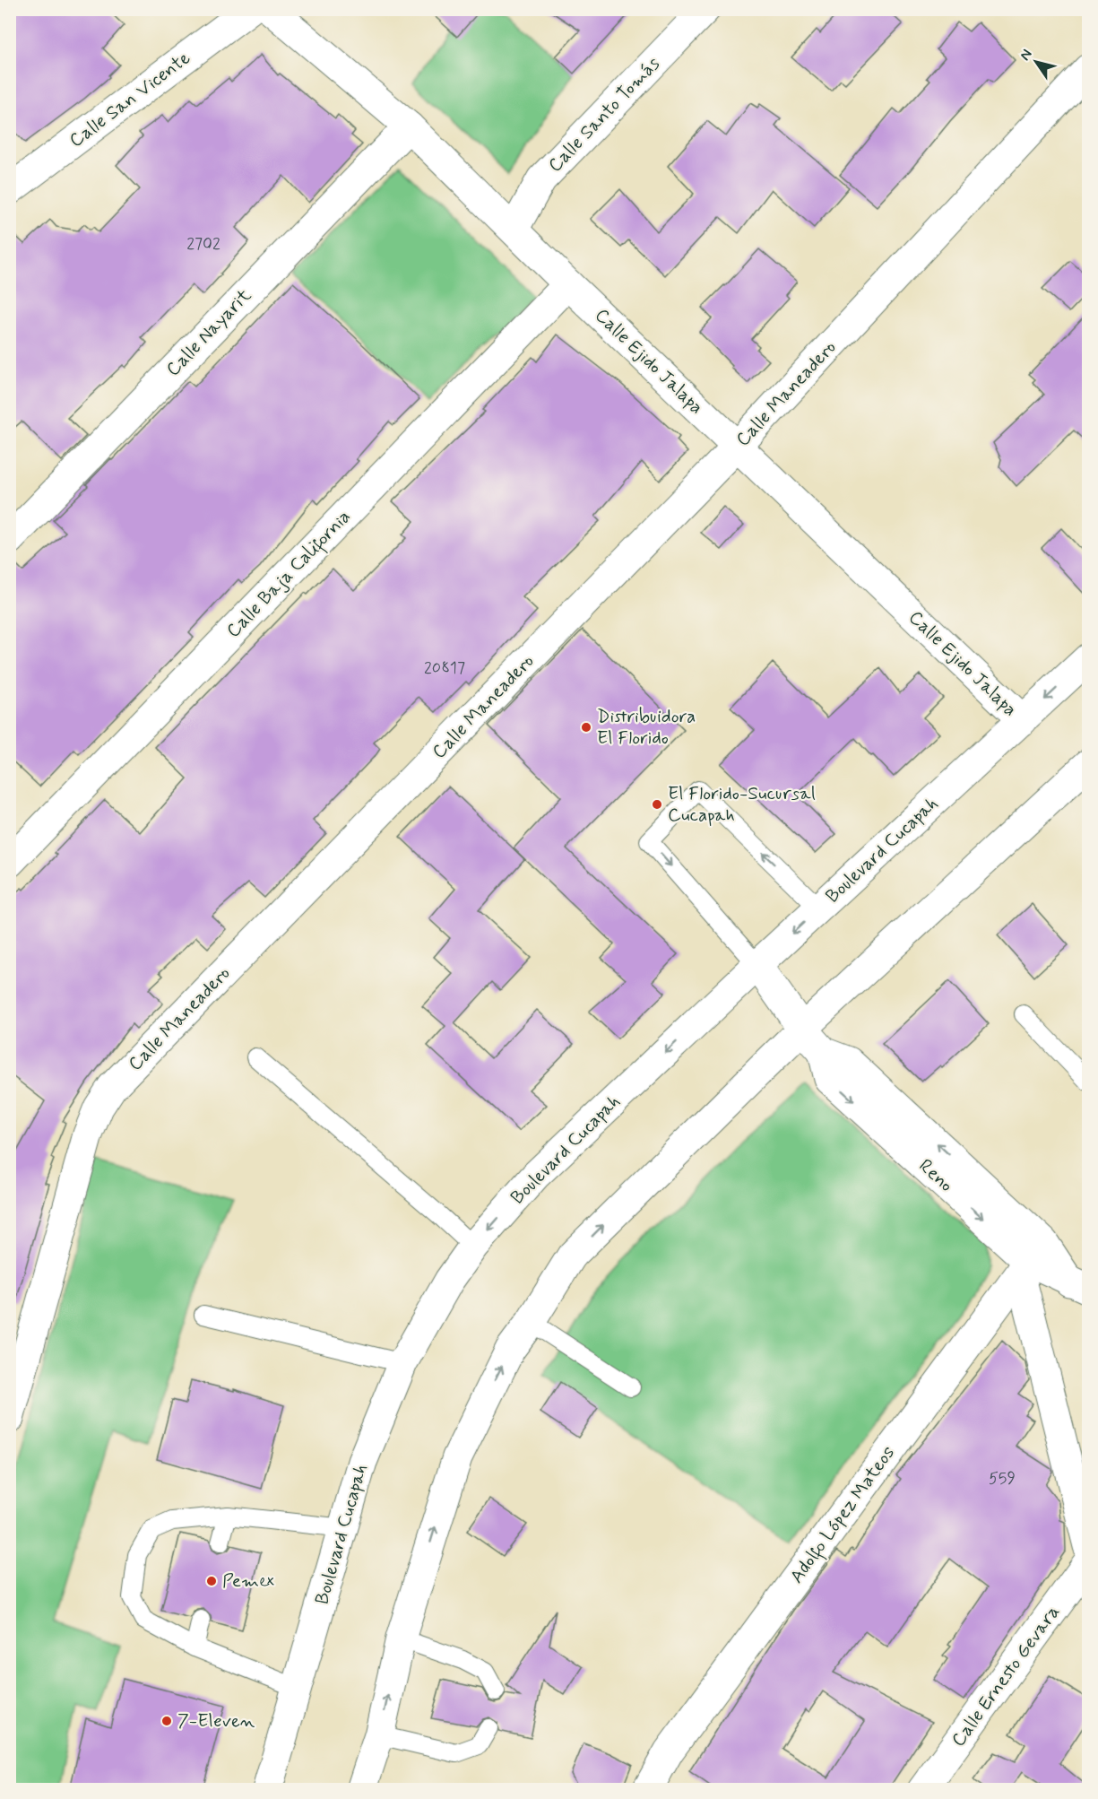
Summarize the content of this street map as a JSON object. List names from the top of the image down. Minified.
{"streets":{"street":["Calle San Vicente","Calle Santo Tomás","Calle Nayarit","Calle Ejido Jalapa","Calle Maneadero","Calle Baja California","Boulevard Cucapah","Reno","Adolfo López Mateos","Calle Ernesto Gevara"]},"crossings":[["Calle Santo Tomás","Calle Ejido Jalapa"],["Calle Nayarit","Calle Ejido Jalapa"],["Calle Ejido Jalapa","Calle Maneadero"],["Calle Ejido Jalapa","Calle Baja California"],["Calle Ejido Jalapa","Boulevard Cucapah"],["Boulevard Cucapah","Reno"],["Reno","Adolfo López Mateos"]],"places":["Distribuidora El Florido","El Florido-Sucursal Cucapah","Pemex","7-Eleven"],"house_numbers":["2702","20817","559"],"north":"top left"}
